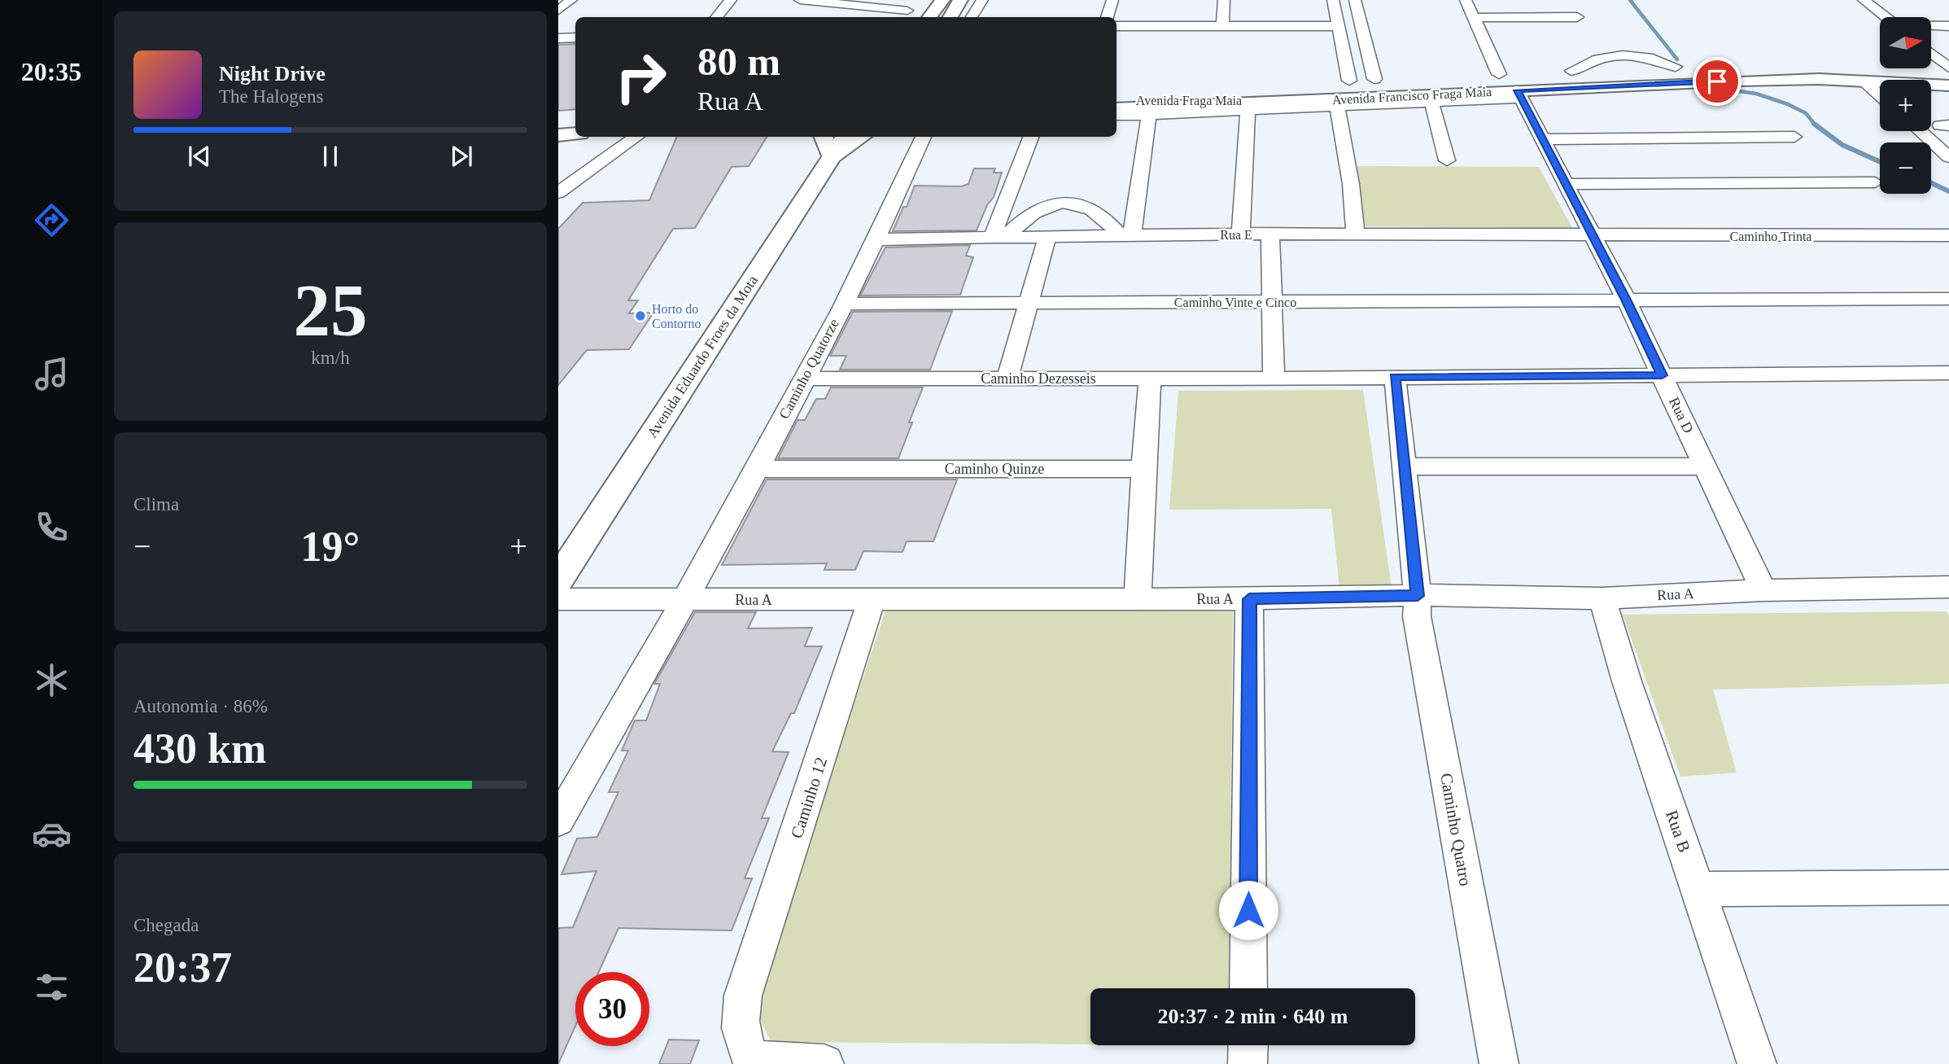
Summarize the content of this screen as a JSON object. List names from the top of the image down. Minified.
{"streets":{"main road":["Avenida Francisco Fraga Maia","Avenida Fraga Maia","Avenida Eduardo Froes da Mota"],"street":["Rua E","Caminho Trinta","Caminho Vinte e Cinco","Caminho Quatorze","Caminho Dezesseis","Rua D","Caminho Quinze","Rua A","Caminho 12","Caminho Quatro","Rua B"]},"crossings":[["Avenida Francisco Fraga Maia","Avenida Fraga Maia"],["Avenida Francisco Fraga Maia","Rua D"],["Rua E","Caminho Trinta"],["Rua E","Caminho Quatorze"],["Rua E","Rua D"],["Caminho Trinta","Rua D"],["Caminho Vinte e Cinco","Caminho Quatorze"],["Caminho Vinte e Cinco","Rua D"],["Caminho Quatorze","Caminho Dezesseis"],["Caminho Quatorze","Caminho Quinze"],["Caminho Quatorze","Rua A"],["Caminho Dezesseis","Rua D"],["Caminho Dezesseis","Caminho Quatro"],["Rua D","Rua A"],["Rua A","Caminho 12"],["Rua A","Caminho Quatro"],["Rua A","Rua B"]],"places":["Horto do Contorno"],"north":"right","page":{"tabs":"20:35","map_buttons":["+","−"],"turn":["80 m","Rua A"],"song":["Night Drive","The Halogens"],"tile":[["25","km/h"],"Clima",["Autonomia · 86%","430 km"],["Chegada","20:37"]],"heat":["−","19°","+"],"limit":"30","trip":"20:37 · 2 min · 640 m"}}
